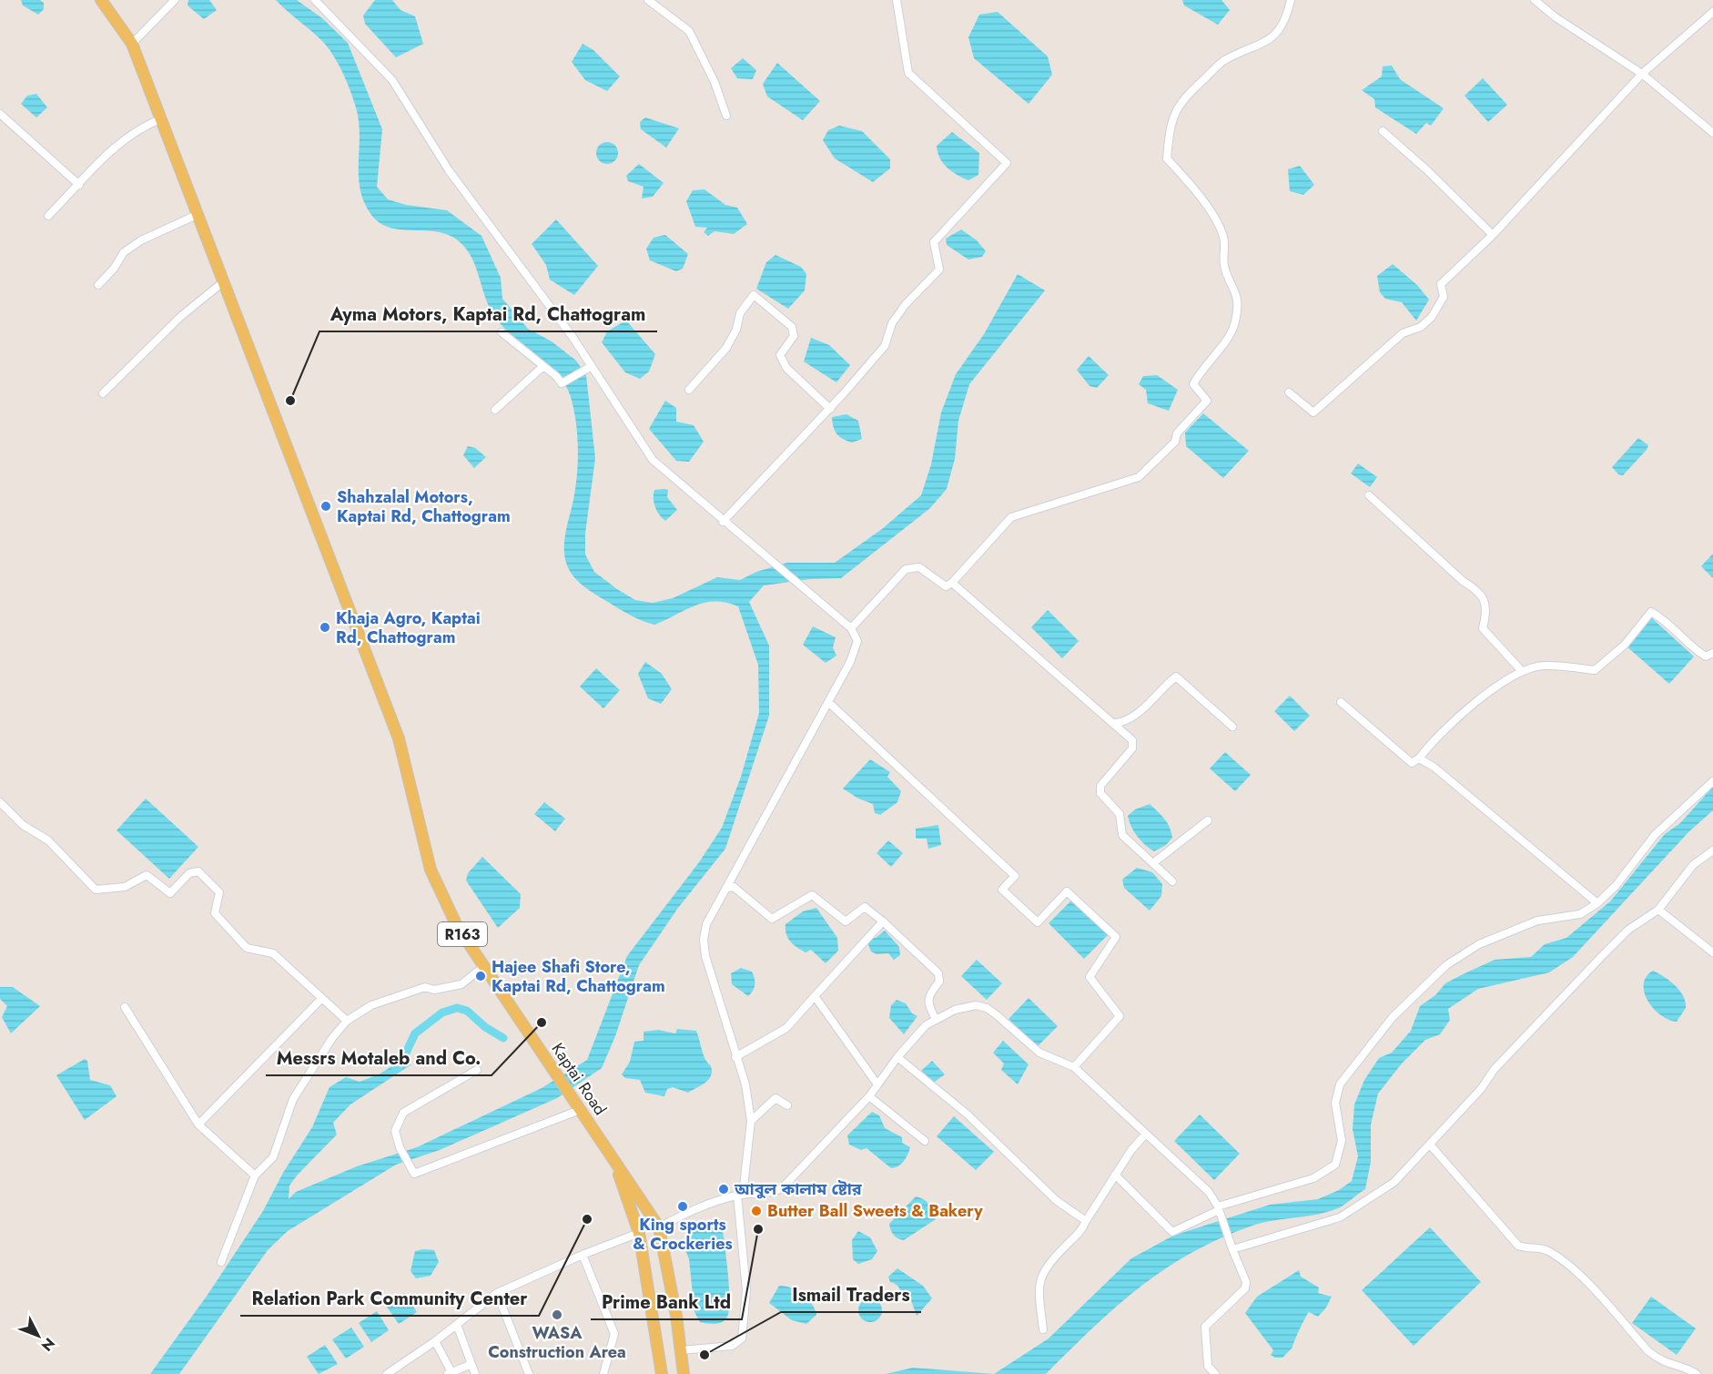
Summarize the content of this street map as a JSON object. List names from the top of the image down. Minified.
{"streets":{"main road":["R163","Kaptai Road"]},"crossings":[["R163","Kaptai Road"]],"places":["Ayma Motors, Kaptai Rd, Chattogram","Shahzalal Motors, Kaptai Rd, Chattogram","Khaja Agro, Kaptai Rd, Chattogram","Hajee Shafi Store, Kaptai Rd, Chattogram","Messrs Motaleb and Co.","আবুল কালাম ষ্টোর","King sports & Crockeries","Butter Ball Sweets & Bakery","Relation Park Community Center","Prime Bank Ltd","WASA Construction Area","Ismail Traders"],"north":"bottom right"}
